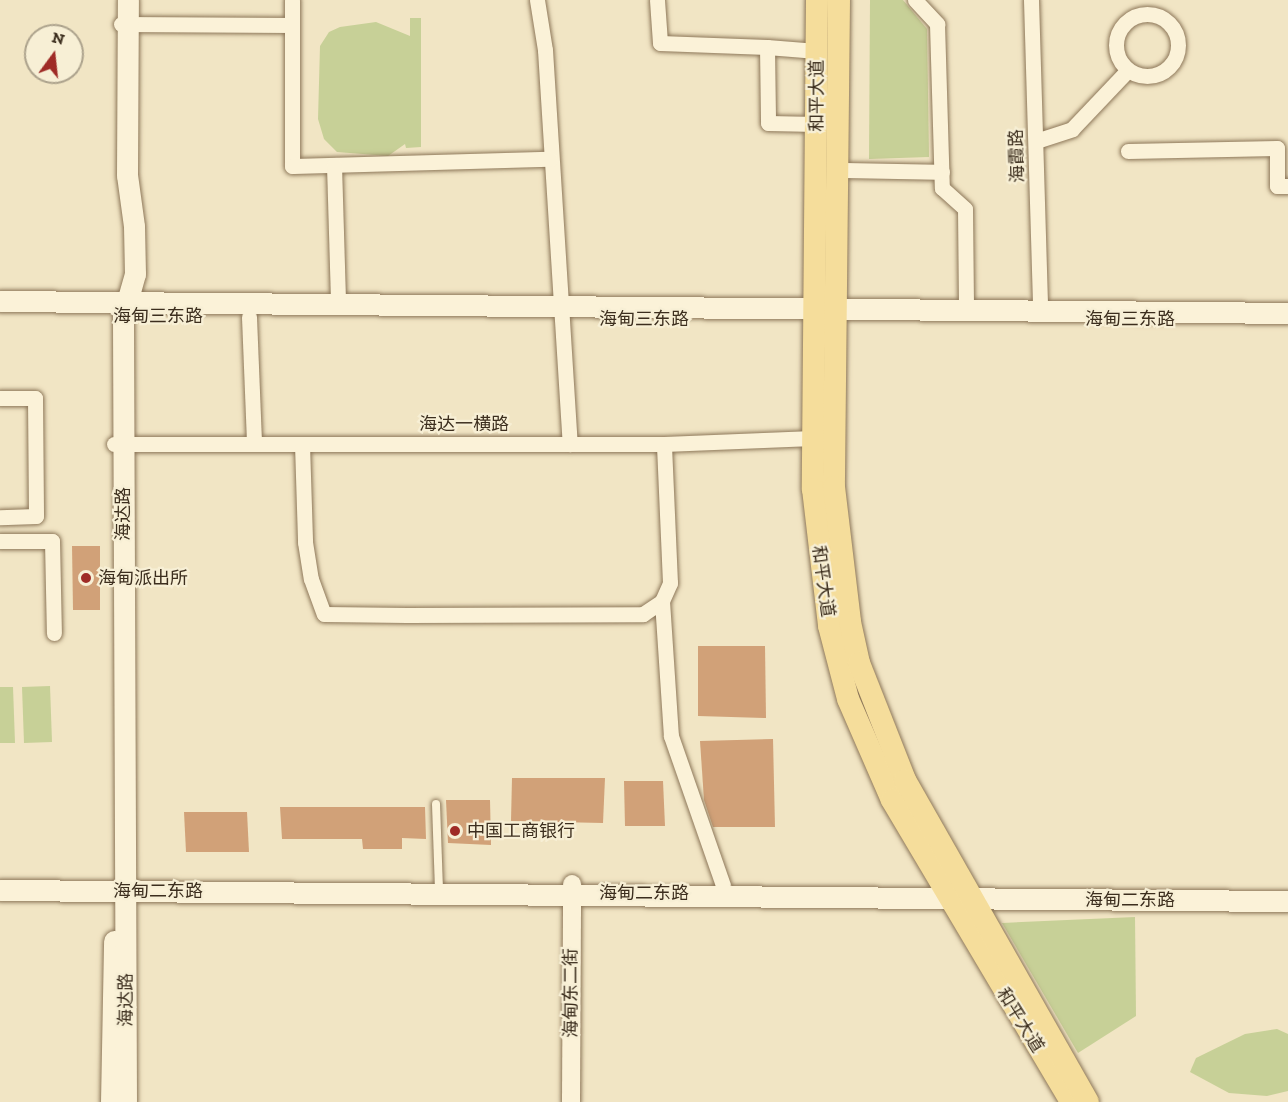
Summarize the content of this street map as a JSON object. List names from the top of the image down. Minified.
{"streets":{"main road":["和平大道","海甸三东路","海达路","海甸二东路"],"street":["海霞路","海达一横路","海甸东二街"]},"crossings":[["和平大道","海甸三东路"],["和平大道","海达一横路"],["和平大道","海甸二东路"],["海甸三东路","海达路"],["海达一横路","海达路"],["海达路","海甸二东路"],["海甸二东路","海甸东二街"]],"places":["海甸派出所","中国工商银行"],"north":"top"}
